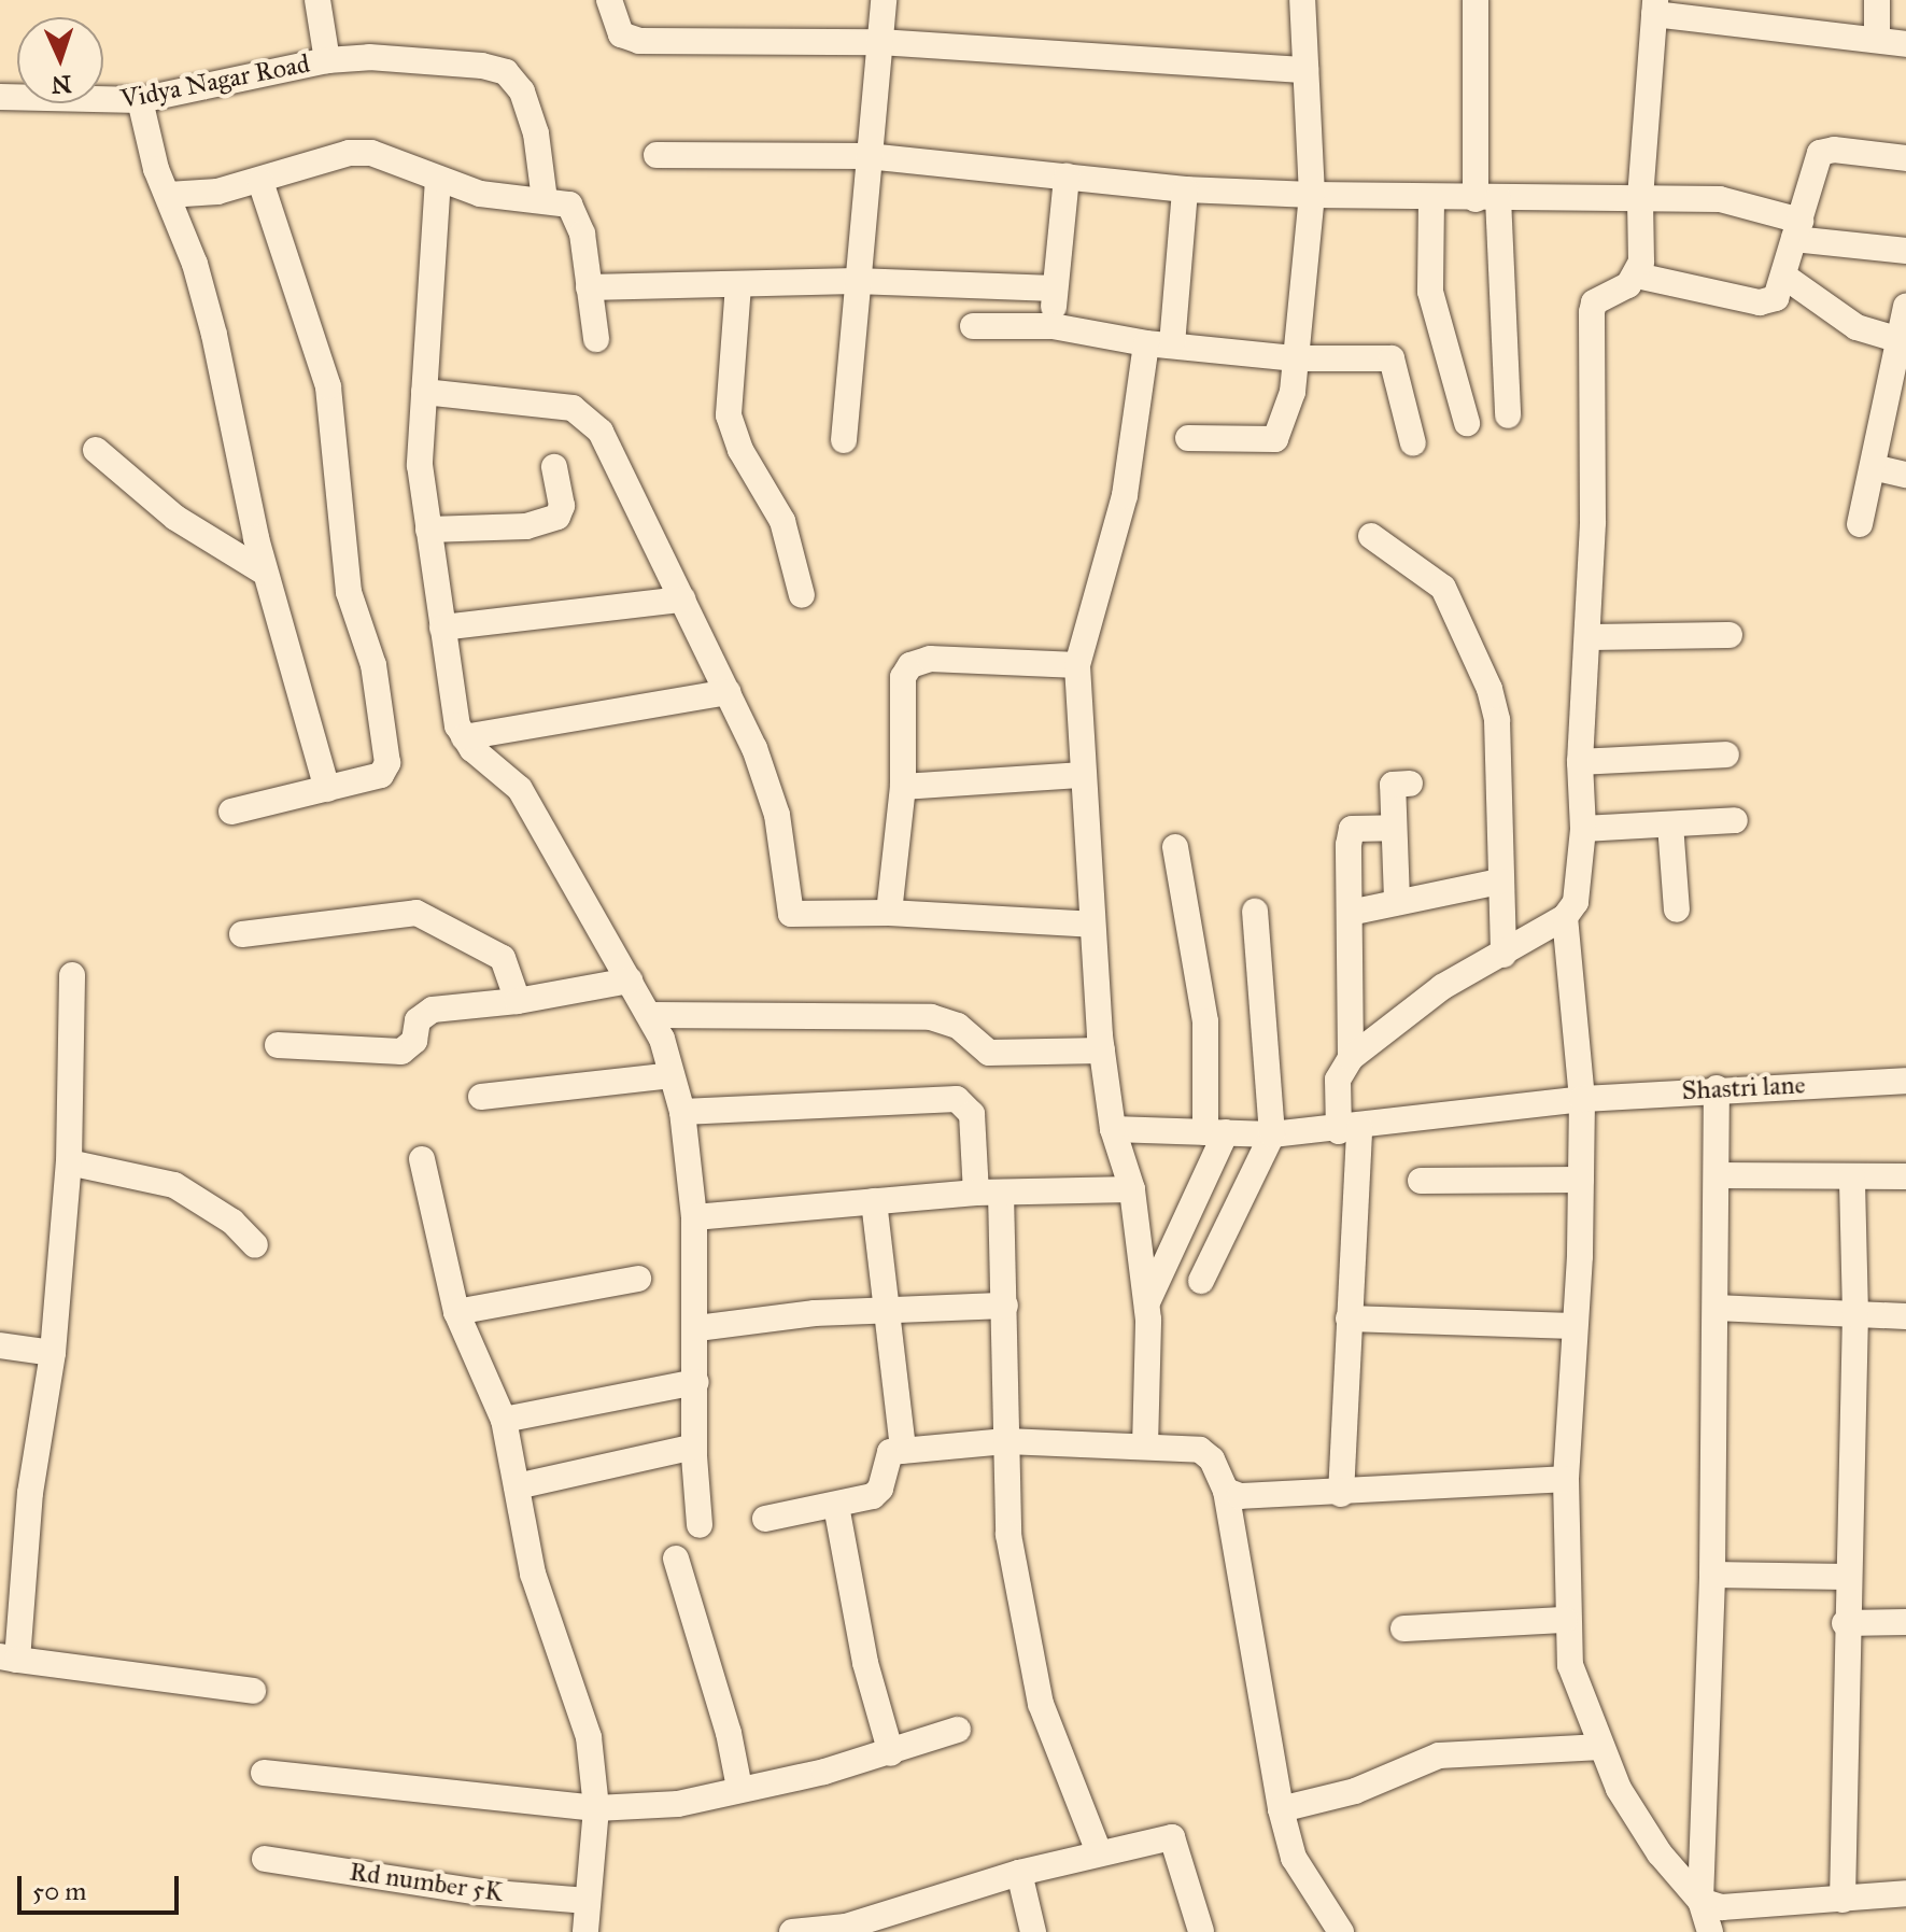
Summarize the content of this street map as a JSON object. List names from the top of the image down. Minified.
{"streets":{"street":["Vidya Nagar Road","Shastri lane","Rd number 5K"]},"scale_bar":"50 m","north":"bottom"}
